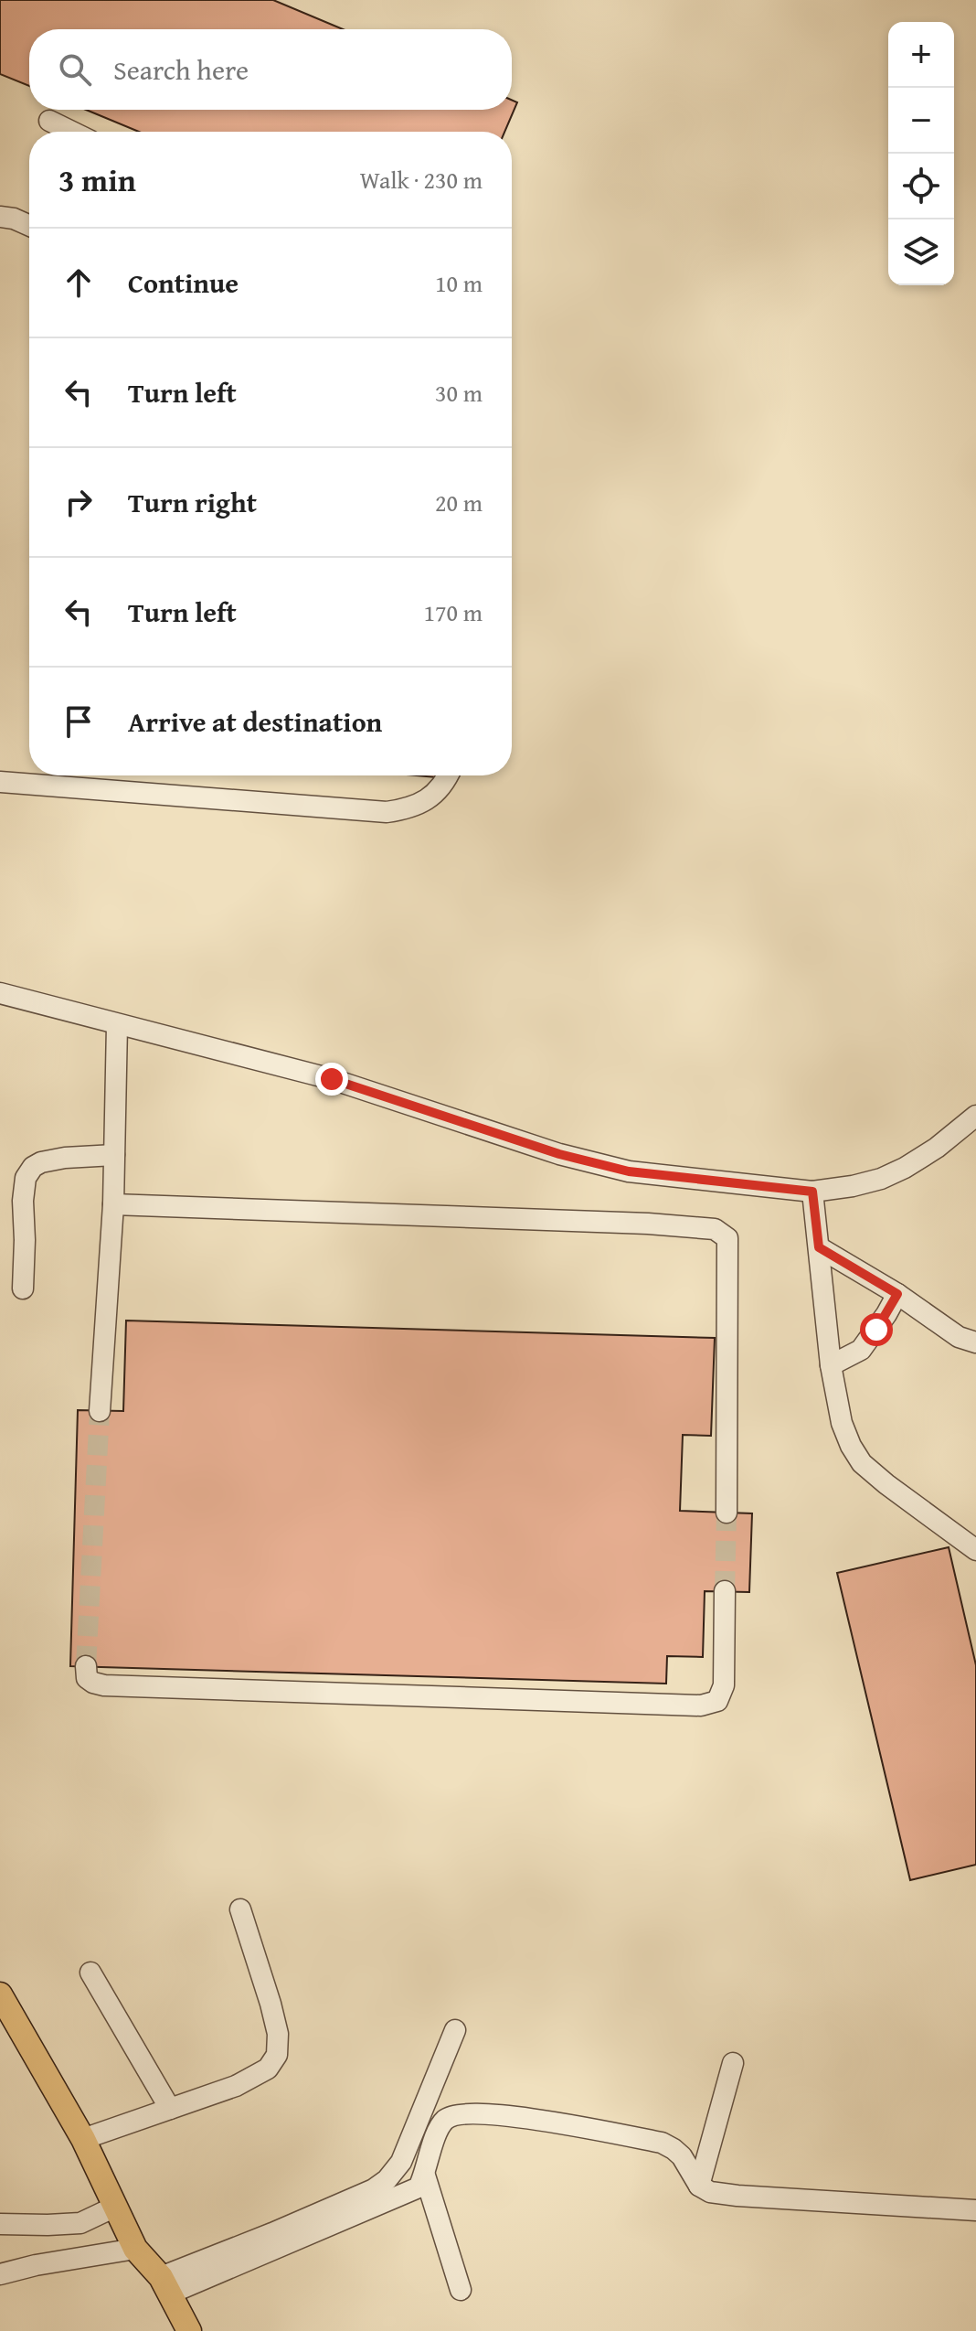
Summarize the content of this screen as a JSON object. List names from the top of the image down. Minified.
{"page":{"map_buttons":["+","−"],"search":"Search here","heading":["3 min","Walk · 230 m"],"list":[["Continue","10 m"],["Turn left","30 m"],["Turn right","20 m"],["Turn left","170 m"],"Arrive at destination"]}}
